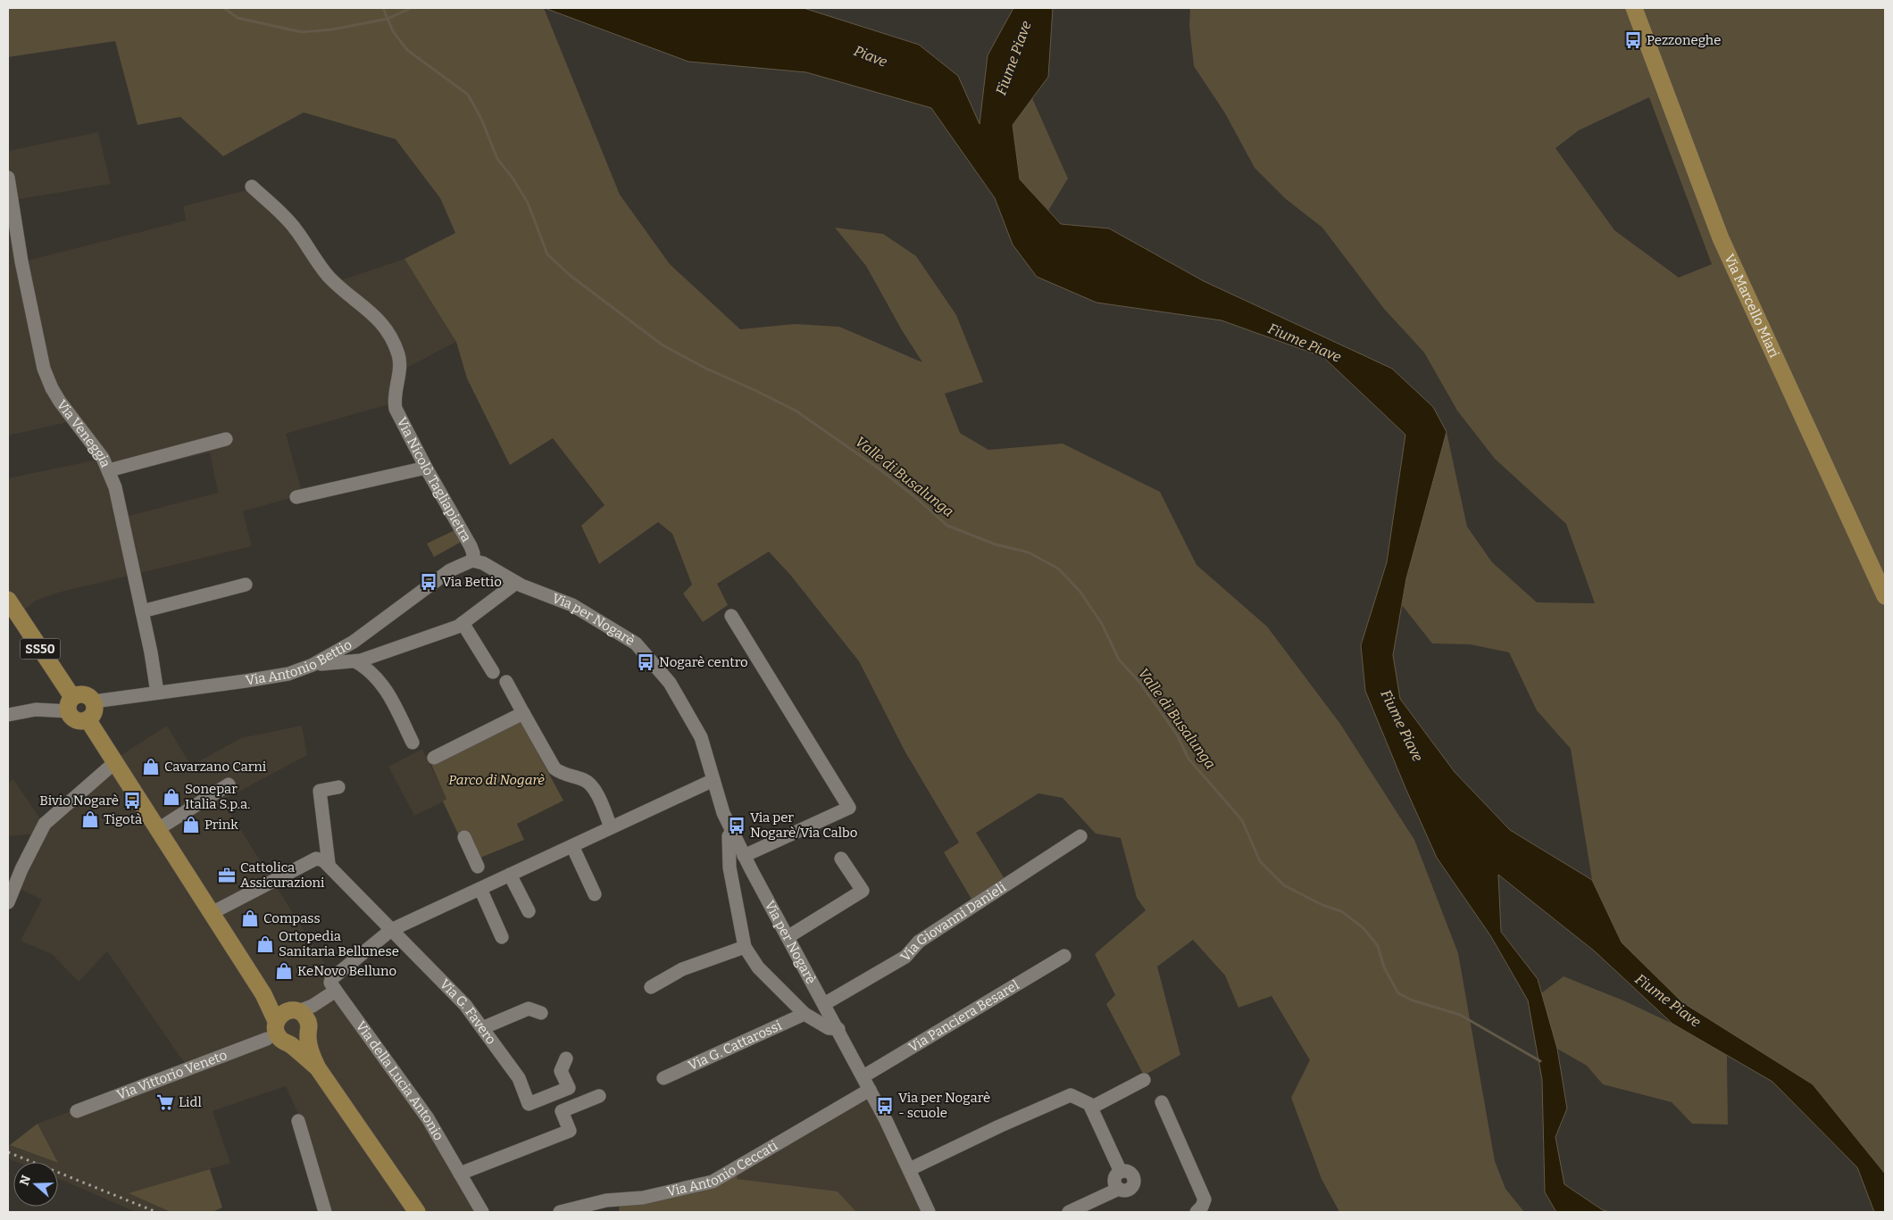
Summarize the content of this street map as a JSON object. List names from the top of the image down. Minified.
{"streets":{"main road":["Via Marcello Miari","SS50"],"street":["Via Veneggia","Via Nicolò Tagliapietra","Via per Nogarè","Via Antonio Bettio","Via Giovanni Danieli","Via G. Favero","Via Panciera Besarel","Via G. Cattarossi","Via Vittorio Veneto","Via della Lucia Antonio","Via Antonio Ceccati"]},"crossings":[["Via Veneggia","Via Antonio Bettio"],["Via Nicolò Tagliapietra","Via per Nogarè"],["Via Nicolò Tagliapietra","Via Antonio Bettio"],["Via per Nogarè","Via Antonio Bettio"],["Via per Nogarè","Via Giovanni Danieli"],["Via per Nogarè","Via Panciera Besarel"],["Via per Nogarè","Via Antonio Ceccati"],["SS50","Via Antonio Bettio"]],"water":["Piave","Fiume Piave","Valle di Busalunga"],"parks":["Parco di Nogarè"],"places":{"bus stop":["Pezzoneghe","Via Bettio","Nogarè centro","Bivio Nogarè","Via per Nogarè/Via Calbo","Via per Nogarè - scuole"],"shop":["Cavarzano Carni","Sonepar Italia S.p.a.","Tigotà","Prink","Compass","Ortopedia Sanitaria Bellunese","KeNovo Belluno"],"office":["Cattolica Assicurazioni"],"supermarket":["Lidl"]},"north":"left"}
